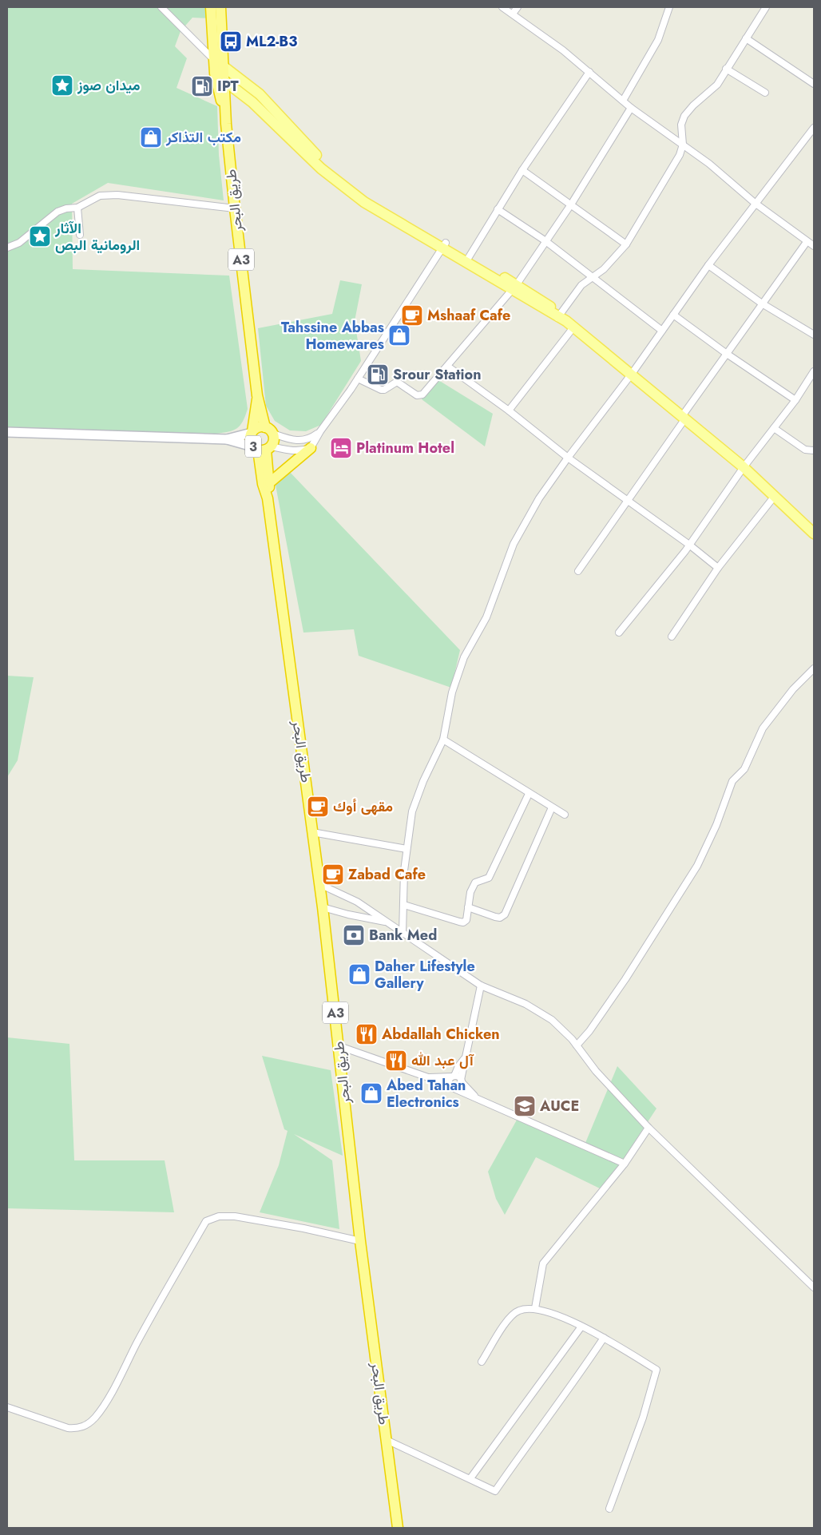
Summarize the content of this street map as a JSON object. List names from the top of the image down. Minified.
{"streets":{"highway":["طريق البحر","A3","3"]},"crossings":[["طريق البحر","3"]],"places":{"bus stop":["ML2-B3"],"place":["ميدان صوز","الآثار الرومانية البص"],"fuel station":["IPT","Srour Station"],"shop":["مكتب التذاكر","Tahssine Abbas Homewares","Daher Lifestyle Gallery","Abed Tahan Electronics"],"cafe":["Mshaaf Cafe","مقهى أوك","Zabad Cafe"],"hotel":["Platinum Hotel"],"bank":["Bank Med"],"restaurant":["Abdallah Chicken","آل عبد الله"],"school or university":["AUCE"]}}
